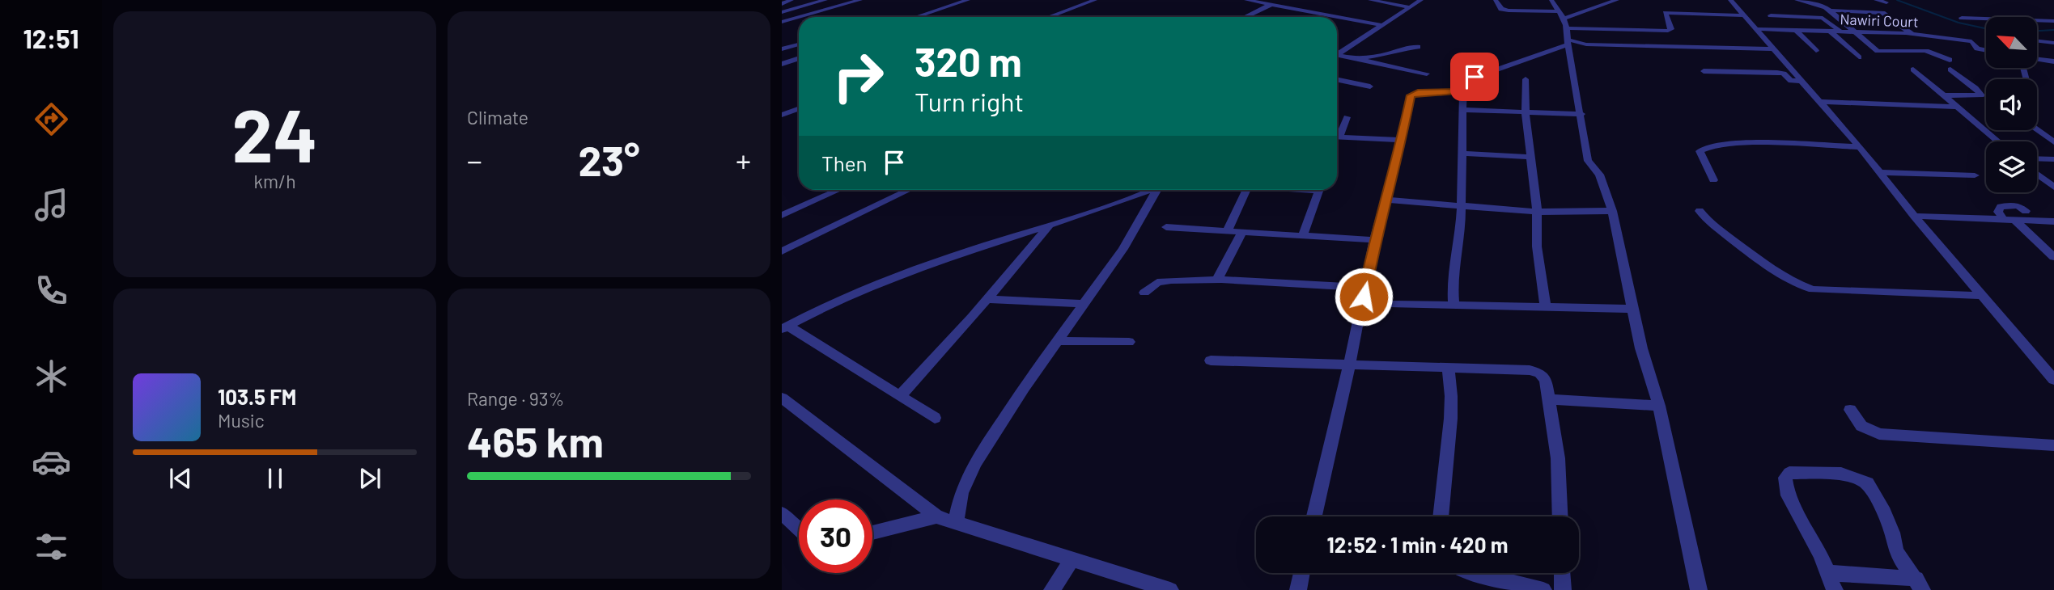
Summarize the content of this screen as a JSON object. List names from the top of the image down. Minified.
{"streets":{"street":["Nawiri Court"]},"north":"top left","page":{"tabs":"12:51","tile":[["24","km/h"],"Climate",["Range · 93%","465 km"]],"turn":["320 m","Turn right"],"then":"Then","heat":["−","23°","+"],"song":["103.5 FM","Music"],"limit":"30","trip":"12:52 · 1 min · 420 m"}}
